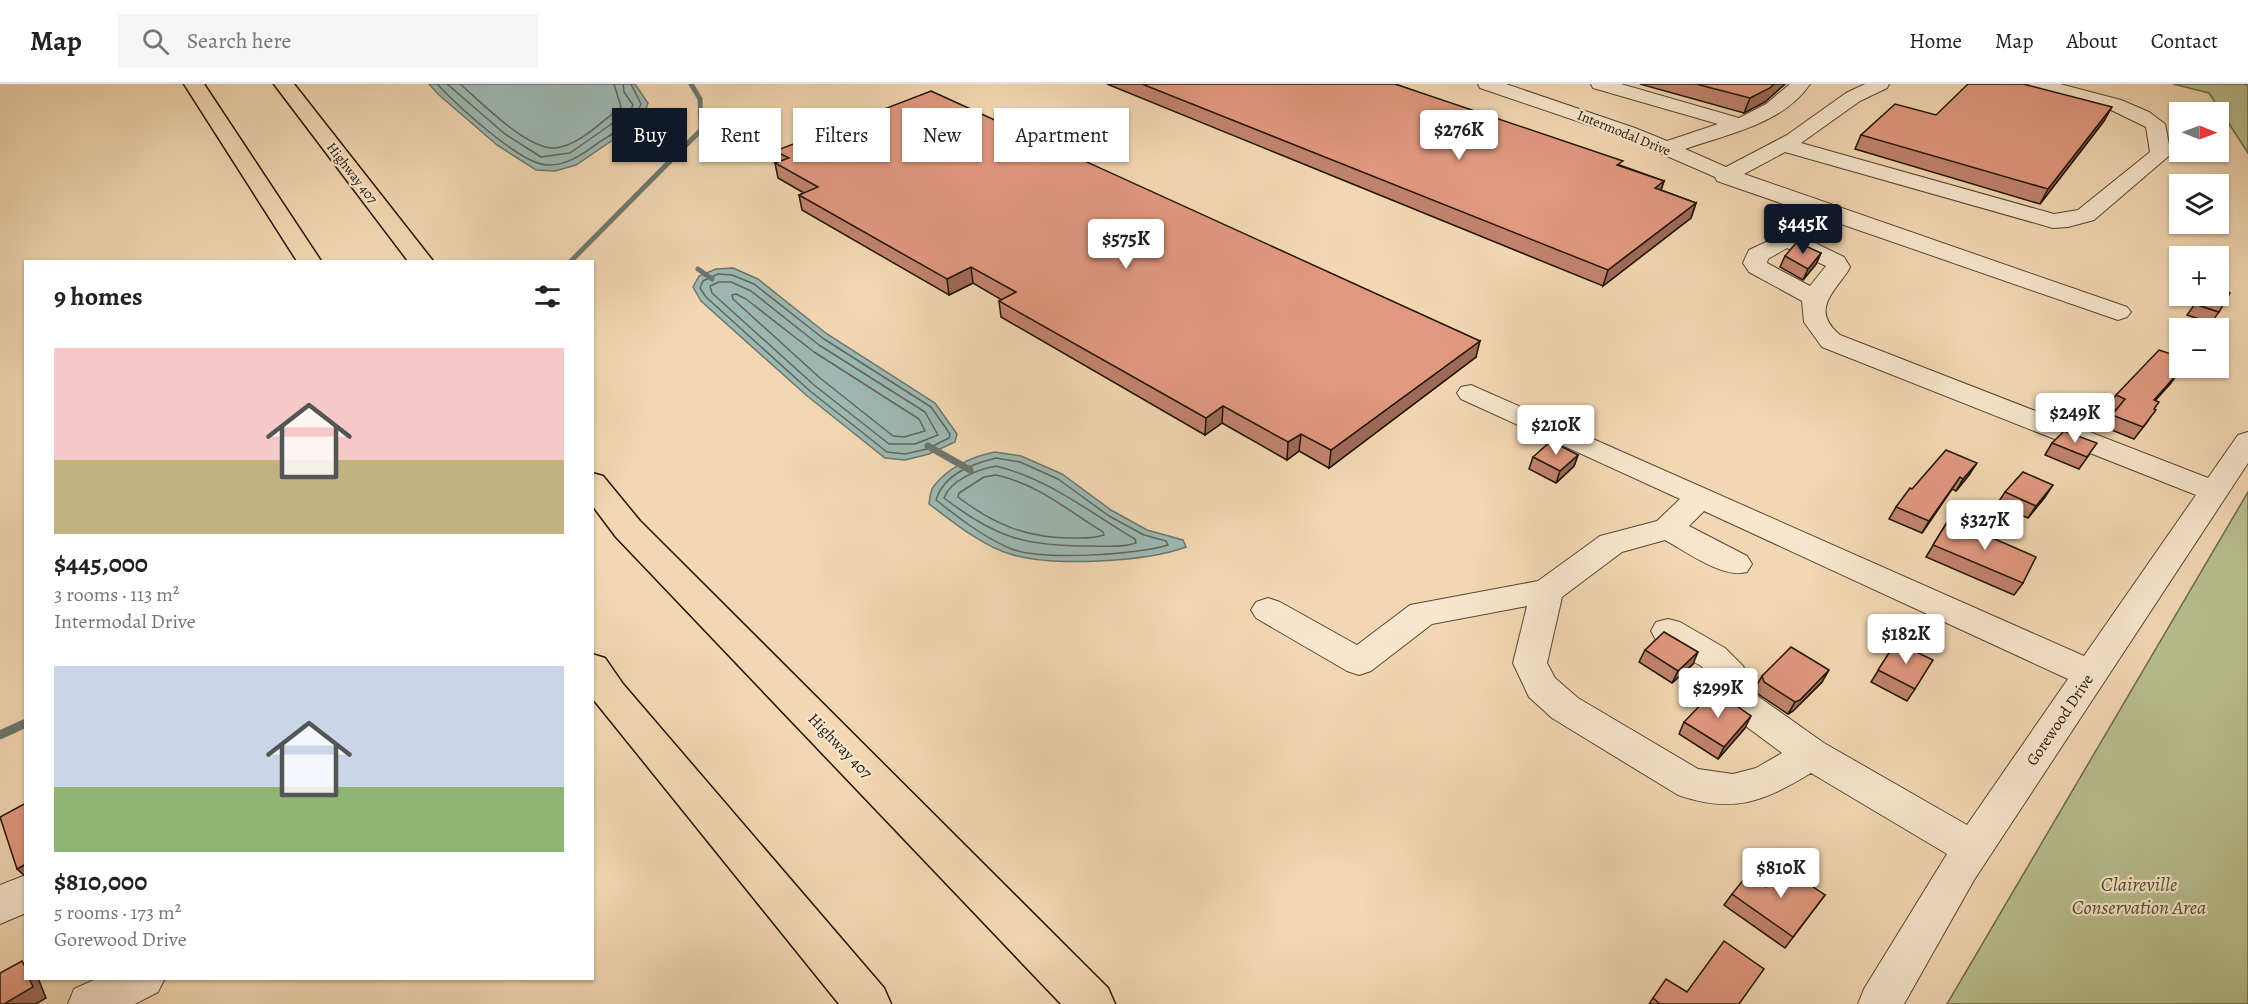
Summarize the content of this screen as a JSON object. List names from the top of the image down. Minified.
{"streets":{"highway":["Highway 407"],"street":["Intermodal Drive","Gorewood Drive"]},"parks":["Claireville Conservation Area"],"north":"right","page":{"header":"Map","search":"Search here","nav":["Home","Map","About","Contact"],"map_buttons":["+","−"],"chip":["Buy","Rent","Filters","New","Apartment"],"price":["$276K","$445K","$575K","$249K","$210K","$327K","$182K","$299K","$810K"],"heading":"9 homes","list":[{"name":"$445,000","note":"3 rooms · 113 m² · Intermodal Drive"},{"name":"$810,000","note":"5 rooms · 173 m² · Gorewood Drive"}]}}
